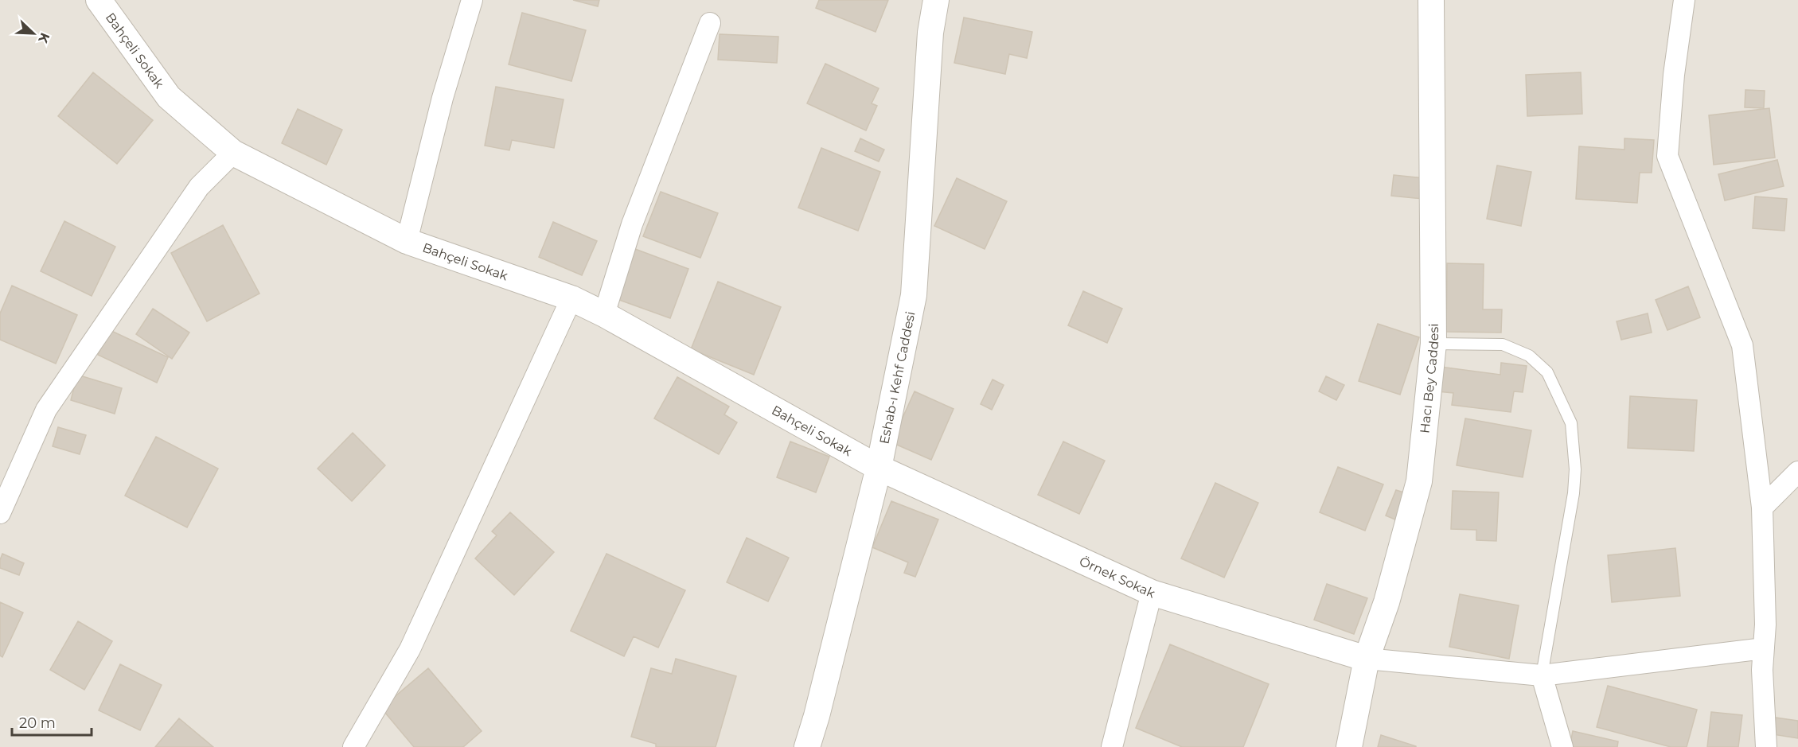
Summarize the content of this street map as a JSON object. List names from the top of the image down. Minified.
{"streets":{"street":["Bahçeli Sokak","Eshab-ı Kehf Caddesi","Hacı Bey Caddesi","Örnek Sokak"]},"crossings":[["Bahçeli Sokak","Eshab-ı Kehf Caddesi"],["Bahçeli Sokak","Örnek Sokak"],["Eshab-ı Kehf Caddesi","Örnek Sokak"],["Hacı Bey Caddesi","Örnek Sokak"]],"scale_bar":"20 m","north":"bottom right"}
